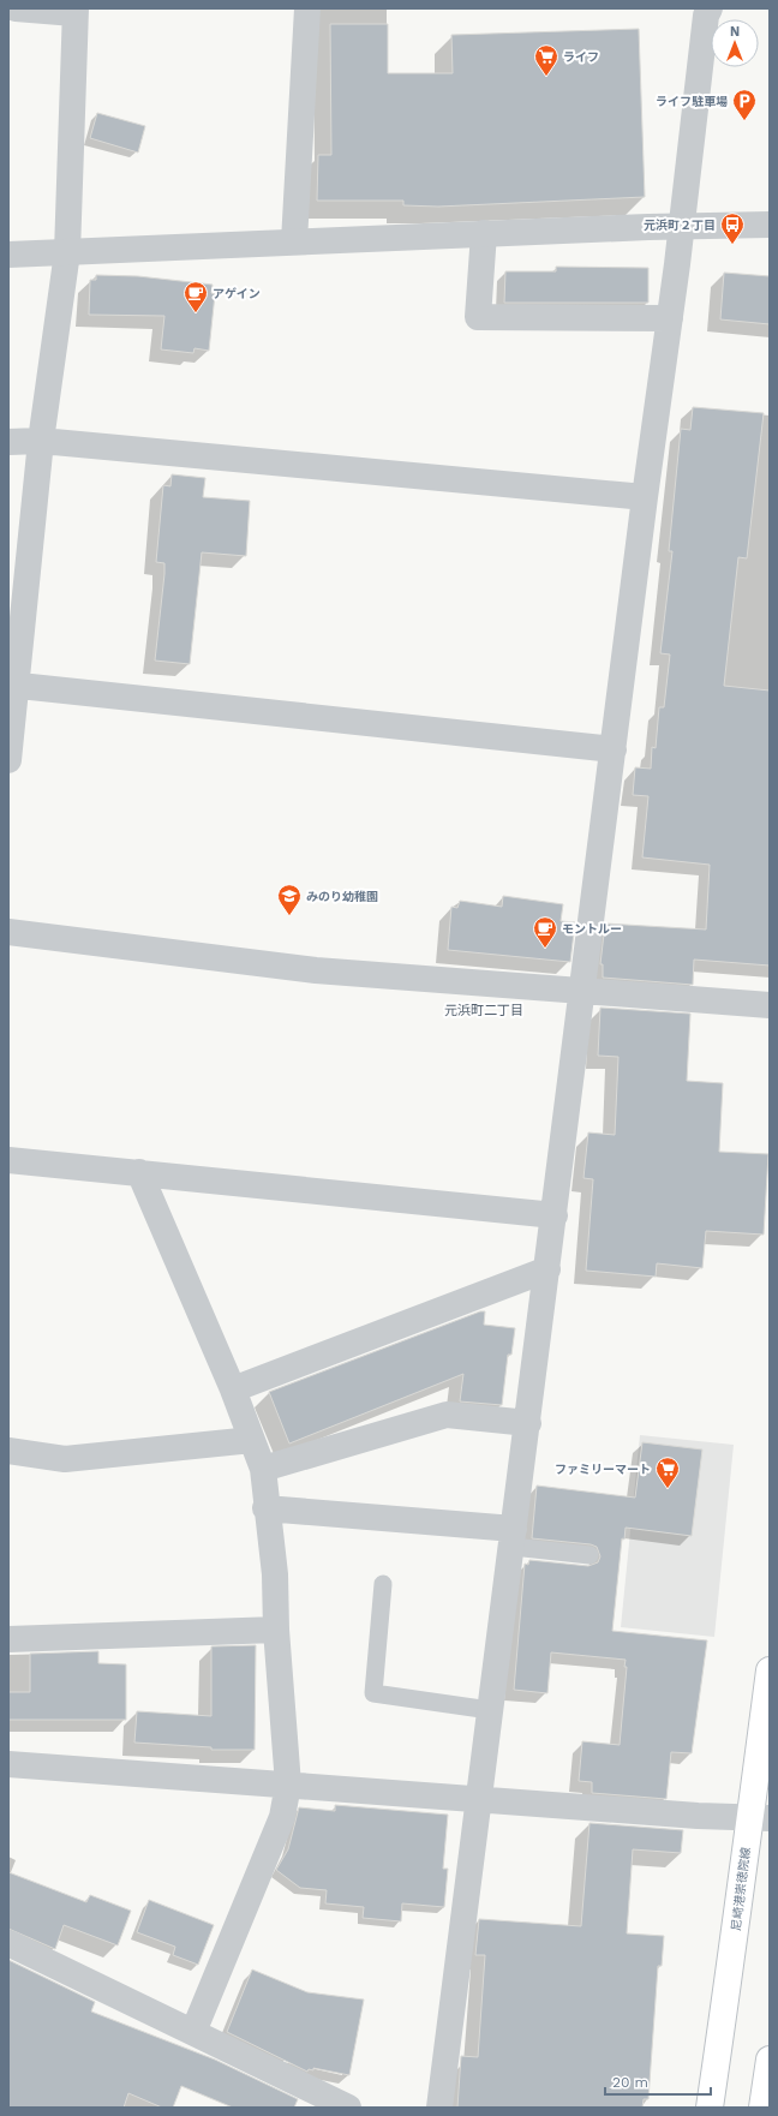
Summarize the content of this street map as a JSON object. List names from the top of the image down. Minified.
{"streets":{"main road":["尼崎港崇徳院線"]},"districts":["元浜町二丁目"],"places":{"supermarket":["ライフ","ファミリーマート"],"parking":["ライフ駐車場"],"bus stop":["元浜町２丁目"],"cafe":["アゲイン","モントルー"],"school or university":["みのり幼稚園"]},"scale_bar":"20 m","north":"top"}
